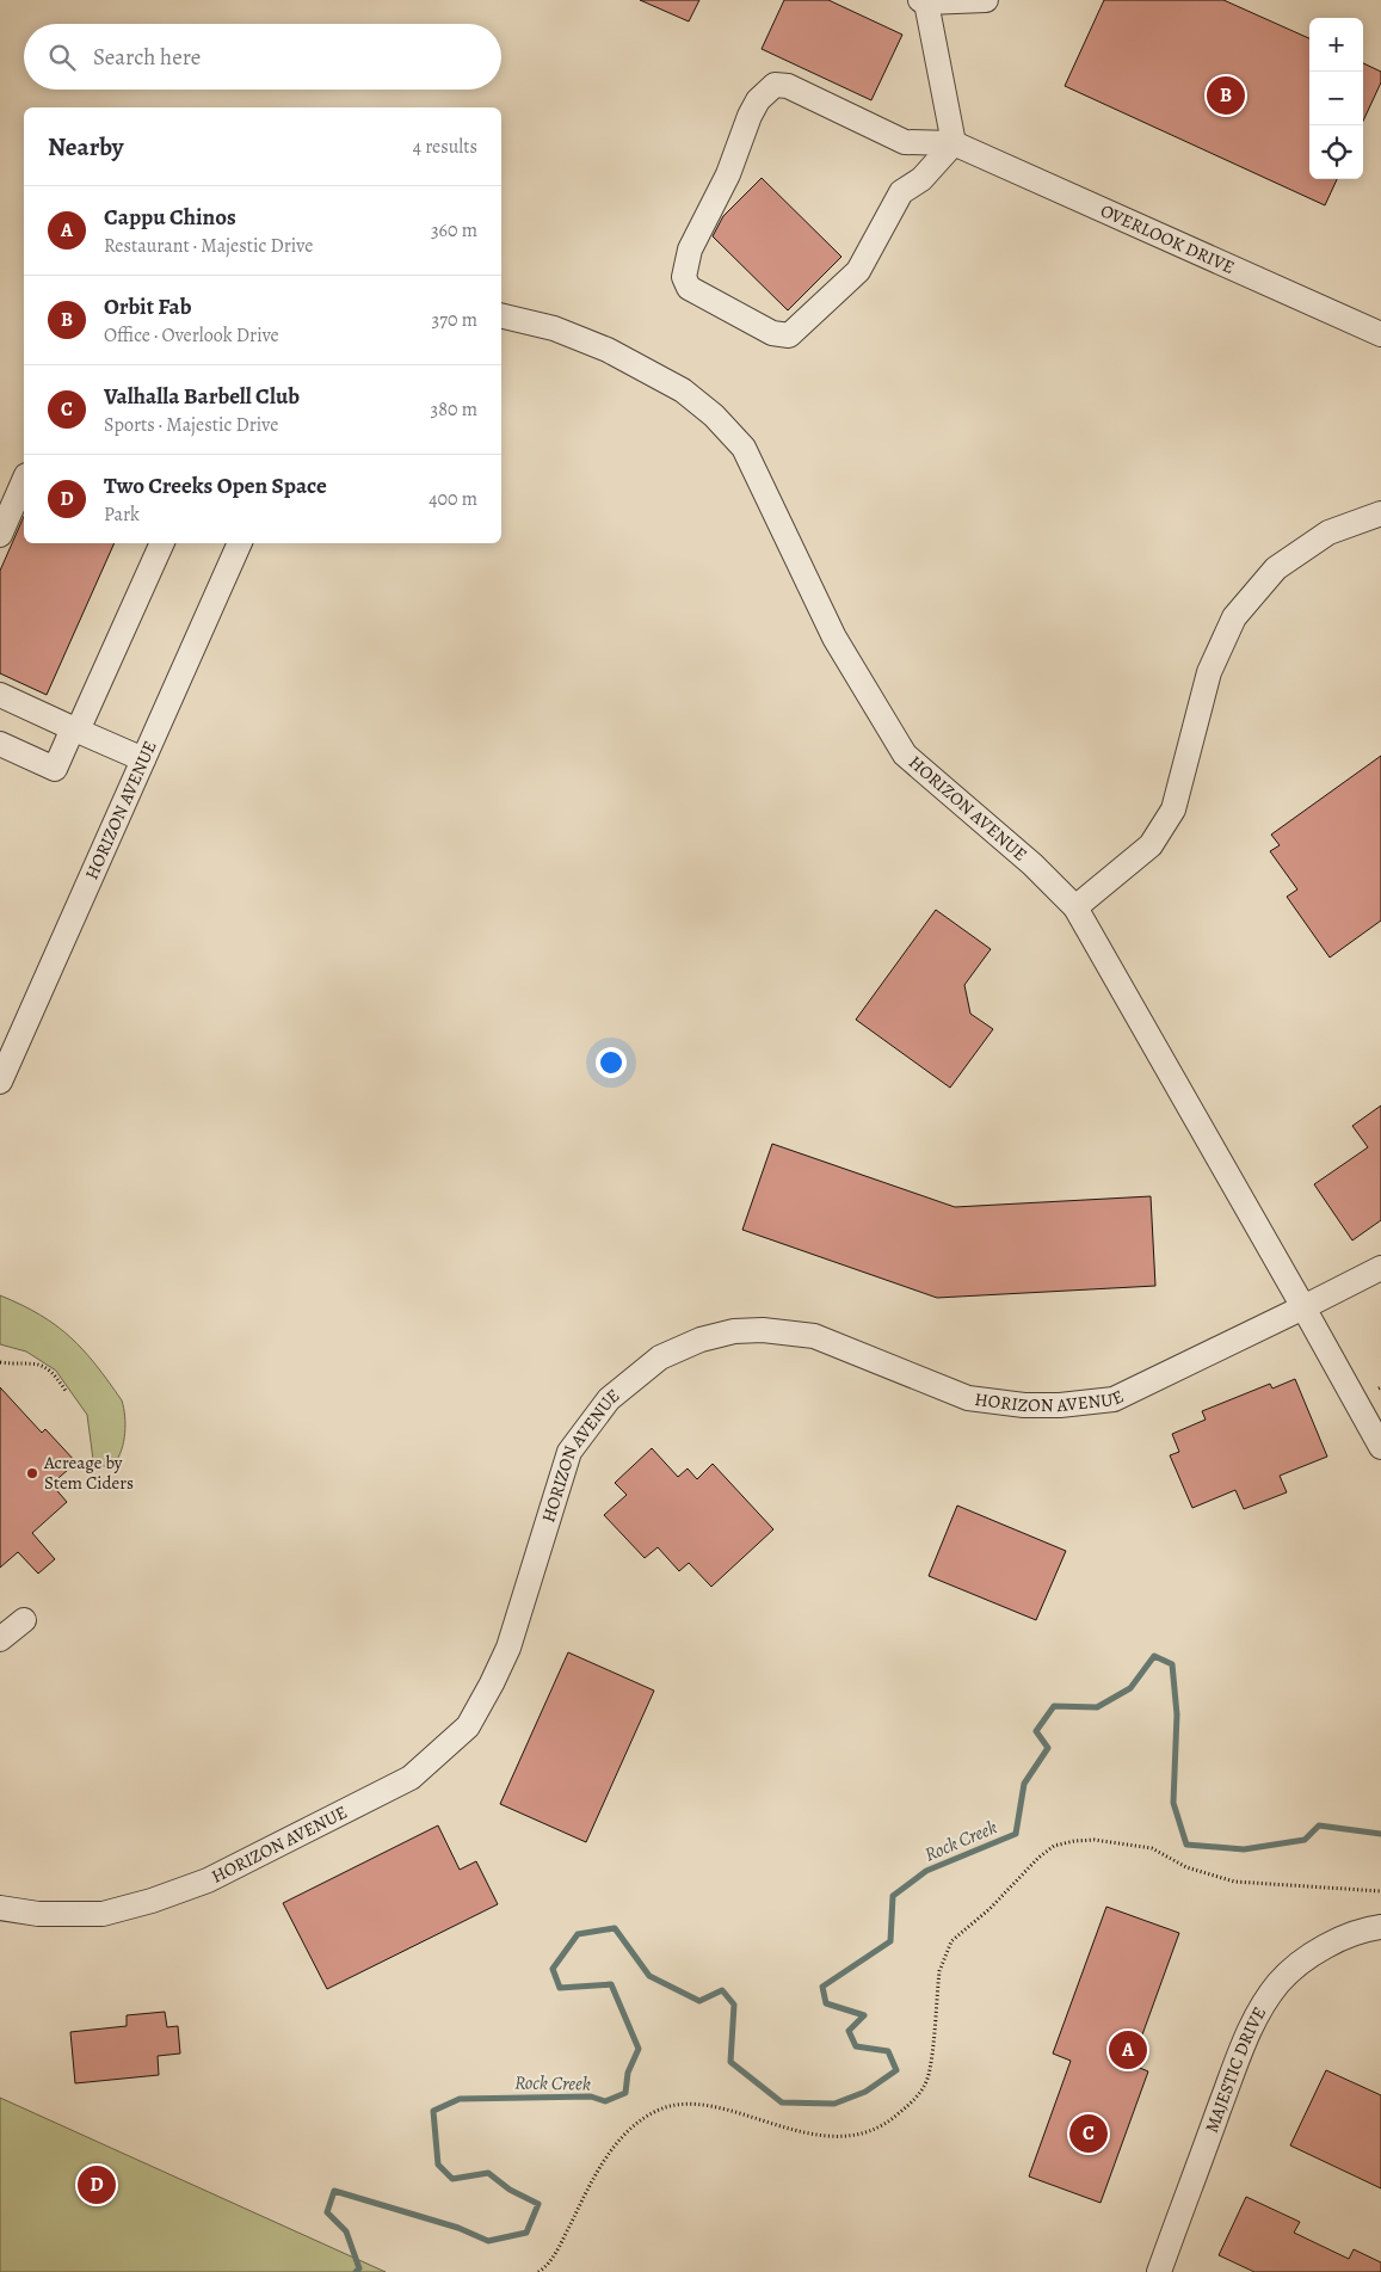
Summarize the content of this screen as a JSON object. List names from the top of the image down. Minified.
{"streets":{"street":["OVERLOOK DRIVE","HORIZON AVENUE","MAJESTIC DRIVE"]},"water":["Rock Creek"],"places":["Acreage by Stem Ciders"],"page":{"map_buttons":["+","−"],"search":"Search here","pins":["B","A","C","D"],"heading":["Nearby","4 results"],"list":[{"mark":"A","name":"Cappu Chinos","note":"Restaurant · Majestic Drive","value":"360 m"},{"mark":"B","name":"Orbit Fab","note":"Office · Overlook Drive","value":"370 m"},{"mark":"C","name":"Valhalla Barbell Club","note":"Sports · Majestic Drive","value":"380 m"},{"mark":"D","name":"Two Creeks Open Space","note":"Park","value":"400 m"}]}}
